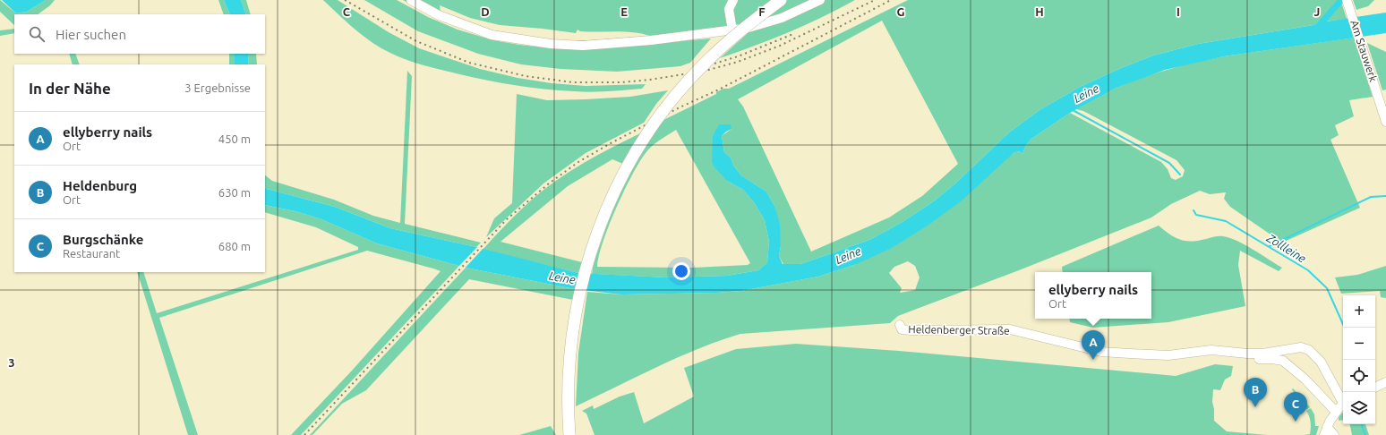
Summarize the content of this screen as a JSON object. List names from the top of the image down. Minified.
{"streets":{"street":["Am Stauwerk","Heldenberger Straße"]},"water":["Leine","Zollleine"],"page":{"search":"Hier suchen","heading":["In der Nähe","3 Ergebnisse"],"list":[{"mark":"A","name":"ellyberry nails","note":"Ort","value":"450 m"},{"mark":"B","name":"Heldenburg","note":"Ort","value":"630 m"},{"mark":"C","name":"Burgschänke","note":"Restaurant","value":"680 m"}],"popup":["ellyberry nails","Ort"],"map_buttons":["+","−"],"pins":["A","B","C"]},"grid":{"columns":["C","D","E","F","G","H","I","J"],"rows":["3"]}}
